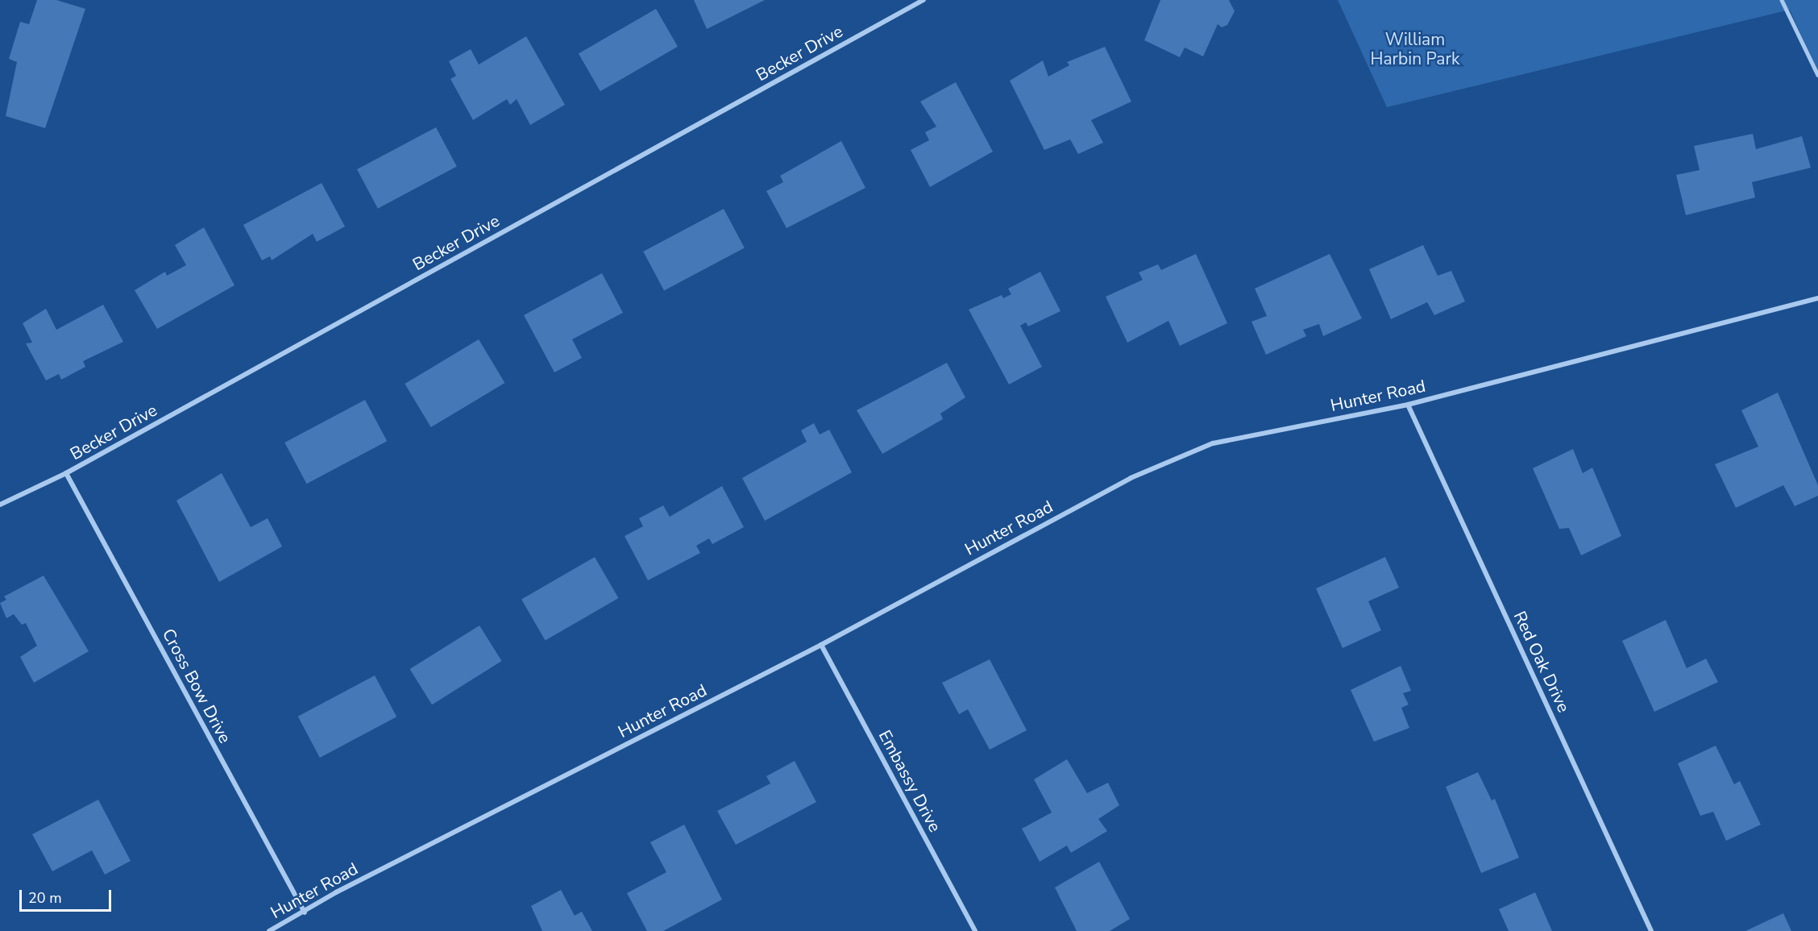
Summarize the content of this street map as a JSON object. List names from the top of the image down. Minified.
{"streets":{"street":["Becker Drive","Hunter Road","Red Oak Drive","Cross Bow Drive","Embassy Drive"]},"crossings":[["Becker Drive","Cross Bow Drive"],["Hunter Road","Red Oak Drive"],["Hunter Road","Cross Bow Drive"],["Hunter Road","Embassy Drive"]],"parks":["William Harbin Park"],"scale_bar":"20 m"}
